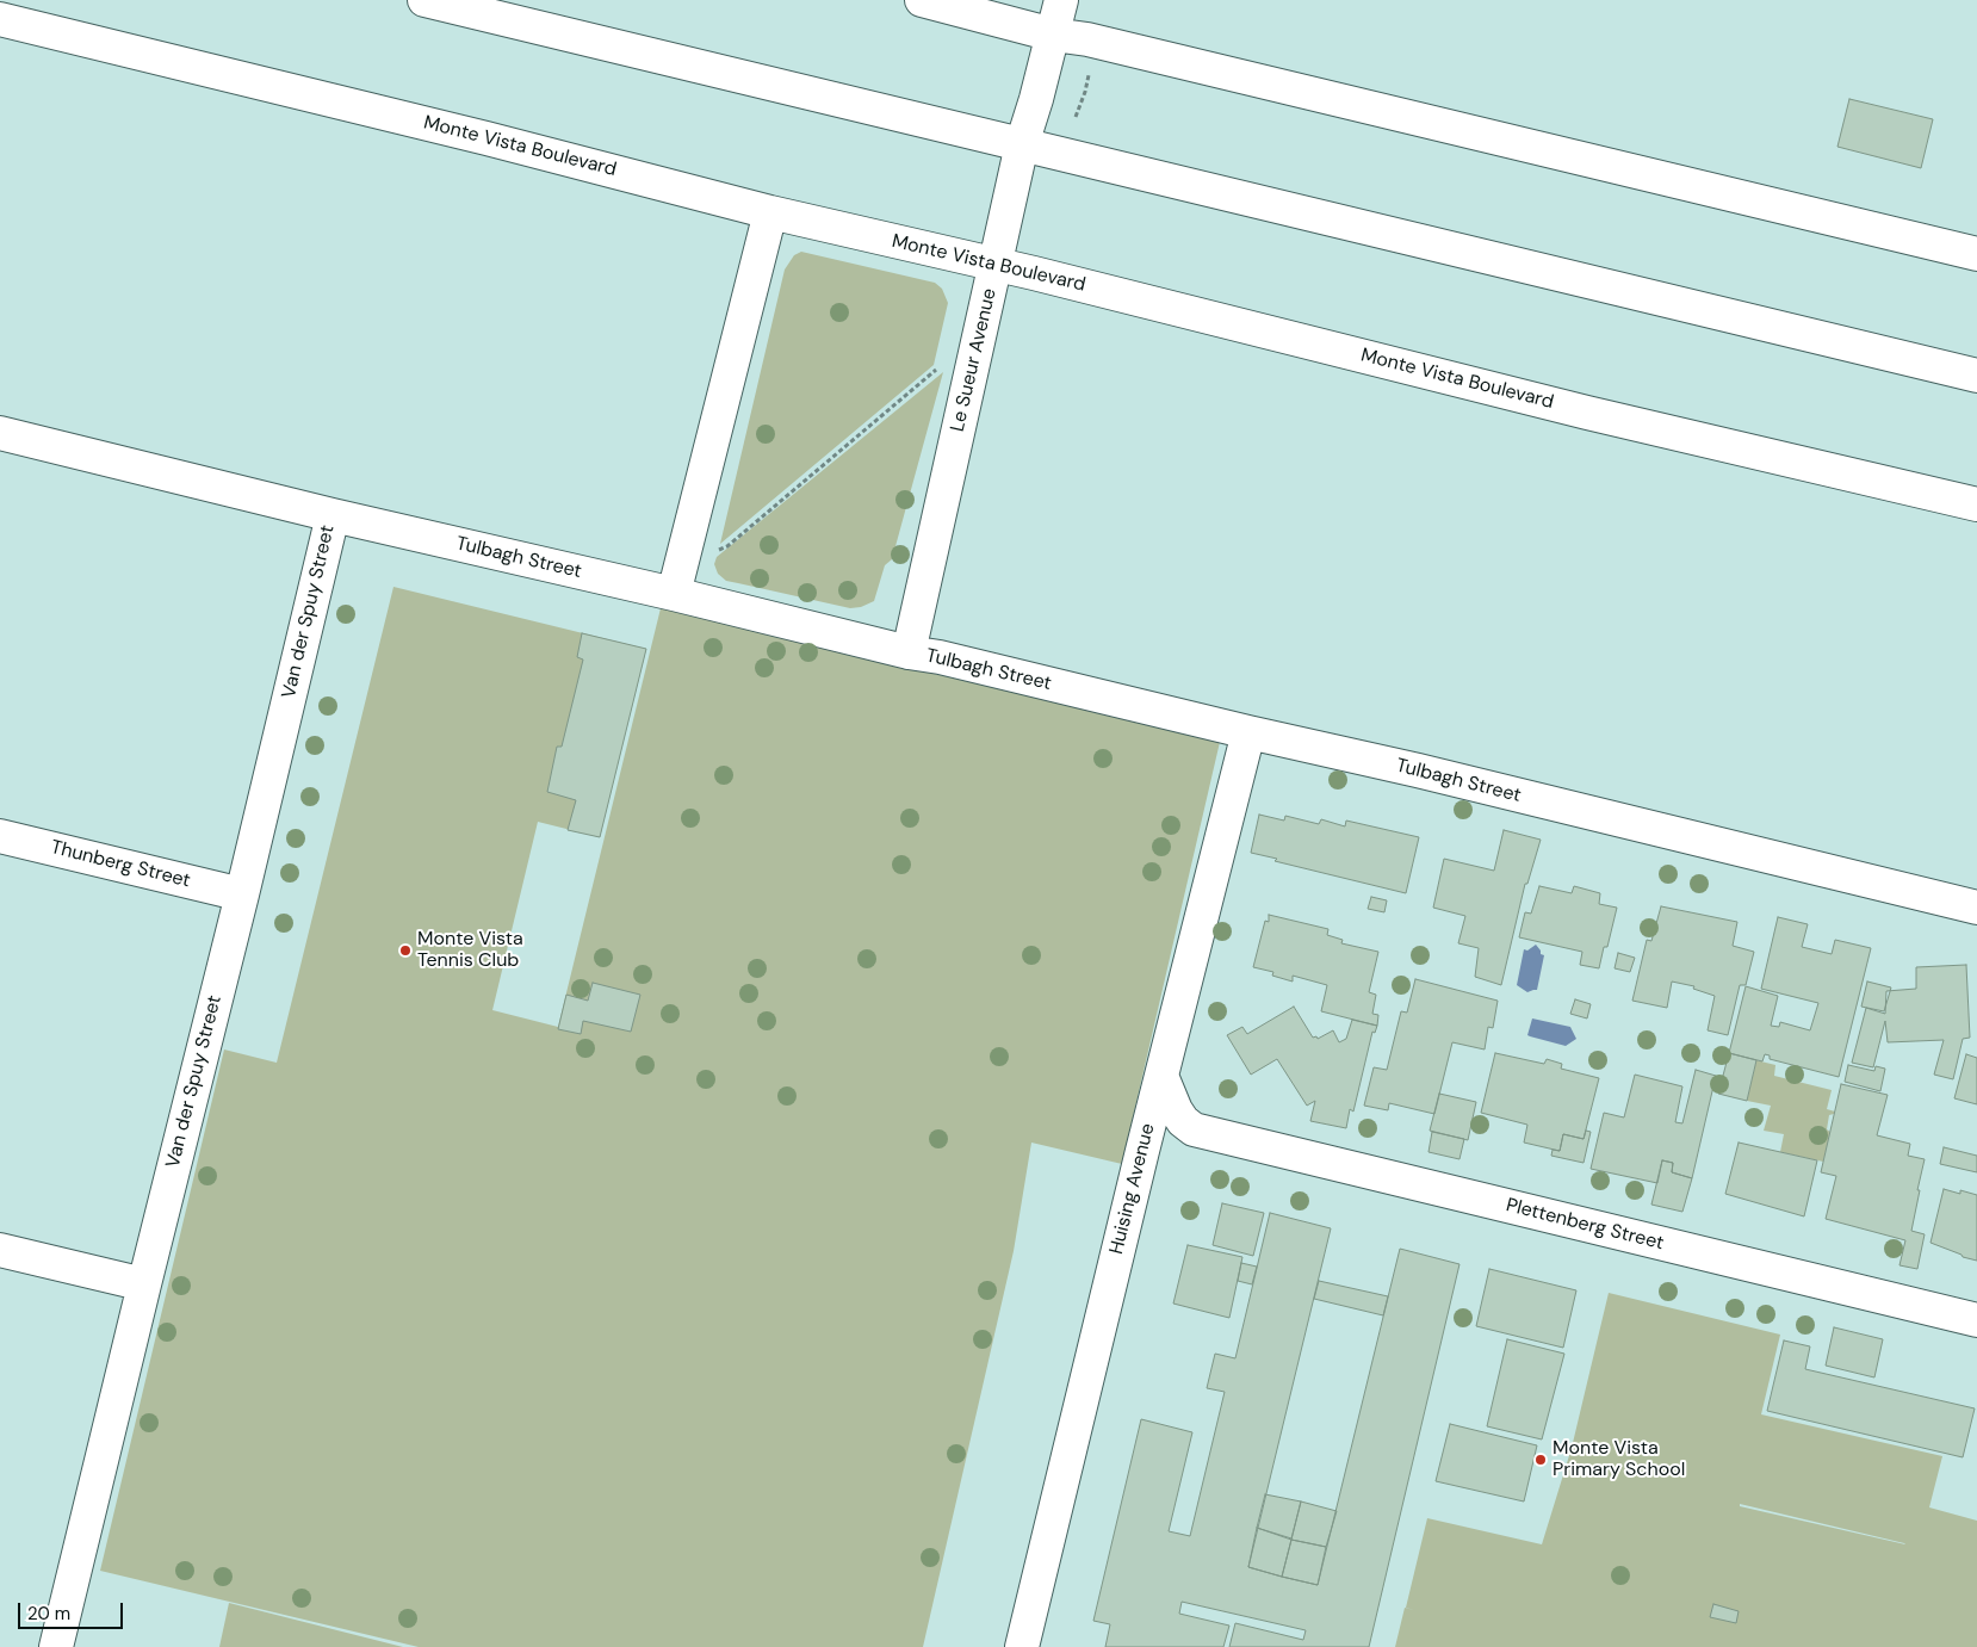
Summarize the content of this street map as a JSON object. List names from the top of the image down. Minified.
{"streets":{"street":["Monte Vista Boulevard","Le Sueur Avenue","Tulbagh Street","Van der Spuy Street","Thunberg Street","Huising Avenue","Plettenberg Street"]},"crossings":[["Monte Vista Boulevard","Le Sueur Avenue"],["Le Sueur Avenue","Tulbagh Street"],["Tulbagh Street","Van der Spuy Street"],["Tulbagh Street","Huising Avenue"],["Van der Spuy Street","Thunberg Street"]],"places":["Monte Vista Tennis Club","Monte Vista Primary School"],"scale_bar":"20 m"}
